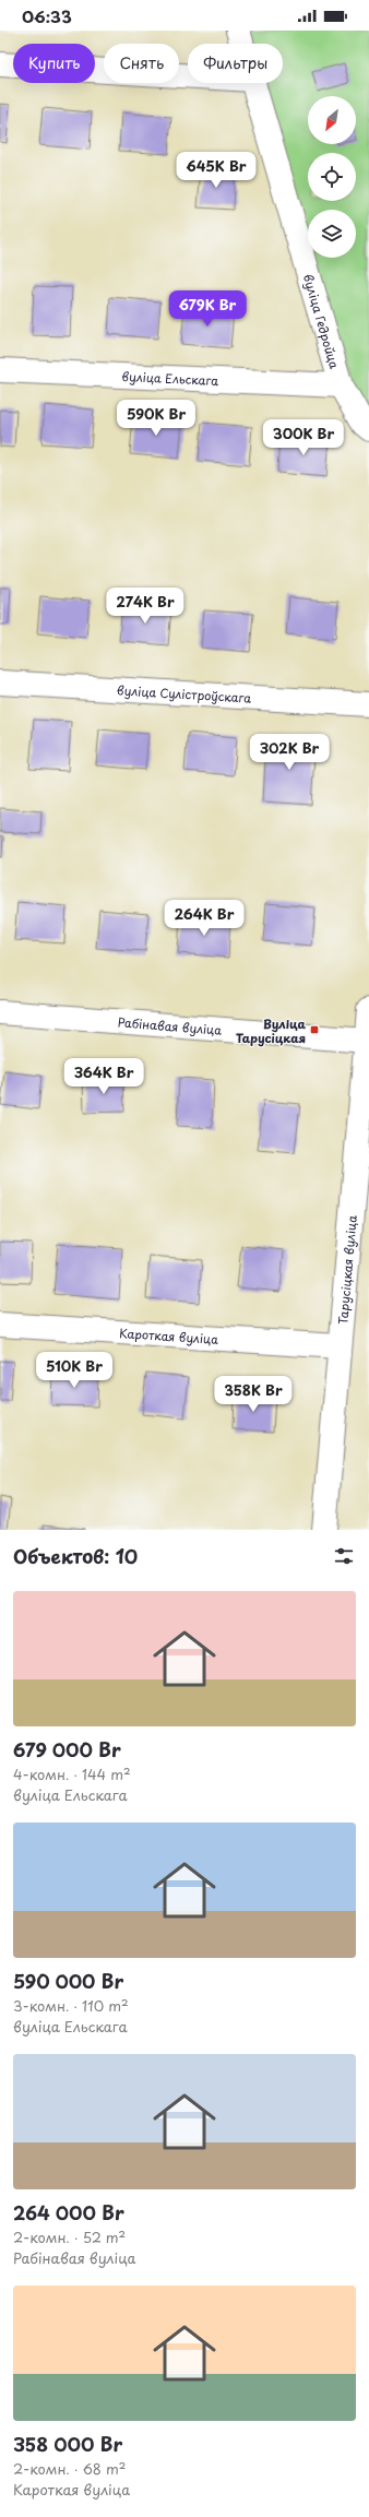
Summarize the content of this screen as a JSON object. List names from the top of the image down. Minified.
{"streets":{"street":["вуліца Гедройца","вуліца Ельскага","вуліца Сулістроўскага","Рабінавая вуліца","Тарусіцкая вуліца","Кароткая вуліца"]},"crossings":[["вуліца Гедройца","вуліца Ельскага"],["Рабінавая вуліца","Тарусіцкая вуліца"],["Тарусіцкая вуліца","Кароткая вуліца"]],"places":{"transit":["Вуліца Тарусіцкая"]},"north":"bottom left","page":{"status":"06:33","chip":["Купить","Снять","Фильтры"],"price":["645K Br","679K Br","590K Br","300K Br","274K Br","302K Br","264K Br","364K Br","510K Br","358K Br"],"heading":"Объектов: 10","list":[{"name":"679 000 Br","note":"4-комн. · 144 m² · вуліца Ельскага"},{"name":"590 000 Br","note":"3-комн. · 110 m² · вуліца Ельскага"},{"name":"264 000 Br","note":"2-комн. · 52 m² · Рабінавая вуліца"},{"name":"358 000 Br","note":"2-комн. · 68 m² · Кароткая вуліца"}]}}
